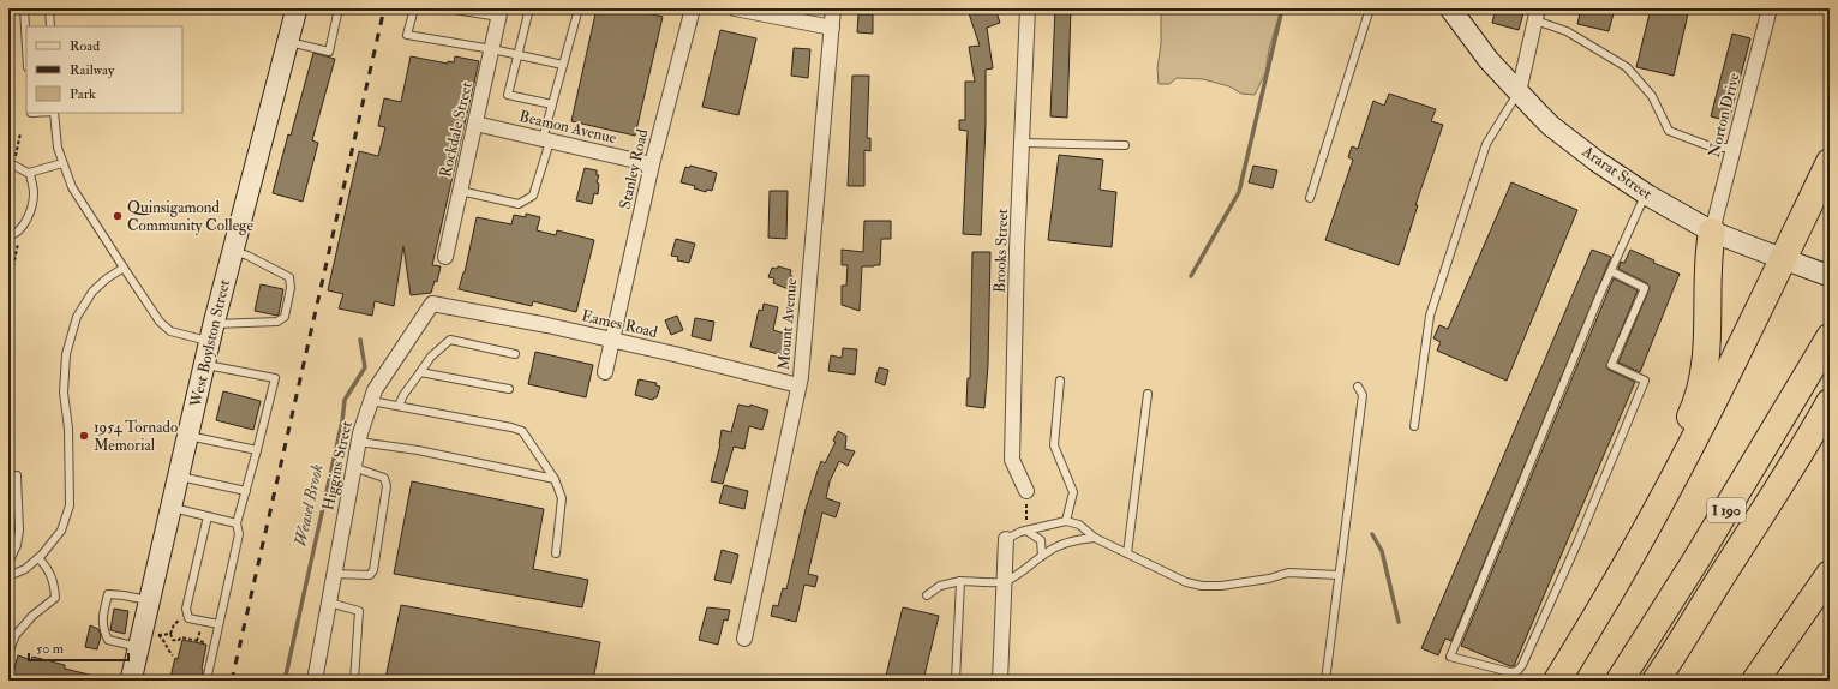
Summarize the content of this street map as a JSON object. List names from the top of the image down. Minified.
{"streets":{"highway":["I 190"],"main road":["Ararat Street","West Boylston Street"],"street":["Norton Drive","Beamon Avenue","Rockdale Street","Stanley Road","Brooks Street","Eames Road","Mount Avenue","Higgins Street"]},"crossings":[["Norton Drive","Ararat Street"],["Beamon Avenue","Rockdale Street"],["Beamon Avenue","Stanley Road"],["Stanley Road","Eames Road"],["Eames Road","Mount Avenue"],["Eames Road","Higgins Street"]],"water":["Weasel Brook"],"places":["Quinsigamond Community College","1954 Tornado Memorial"],"legend":["Road","Railway","Park"],"scale_bar":"50 m"}
